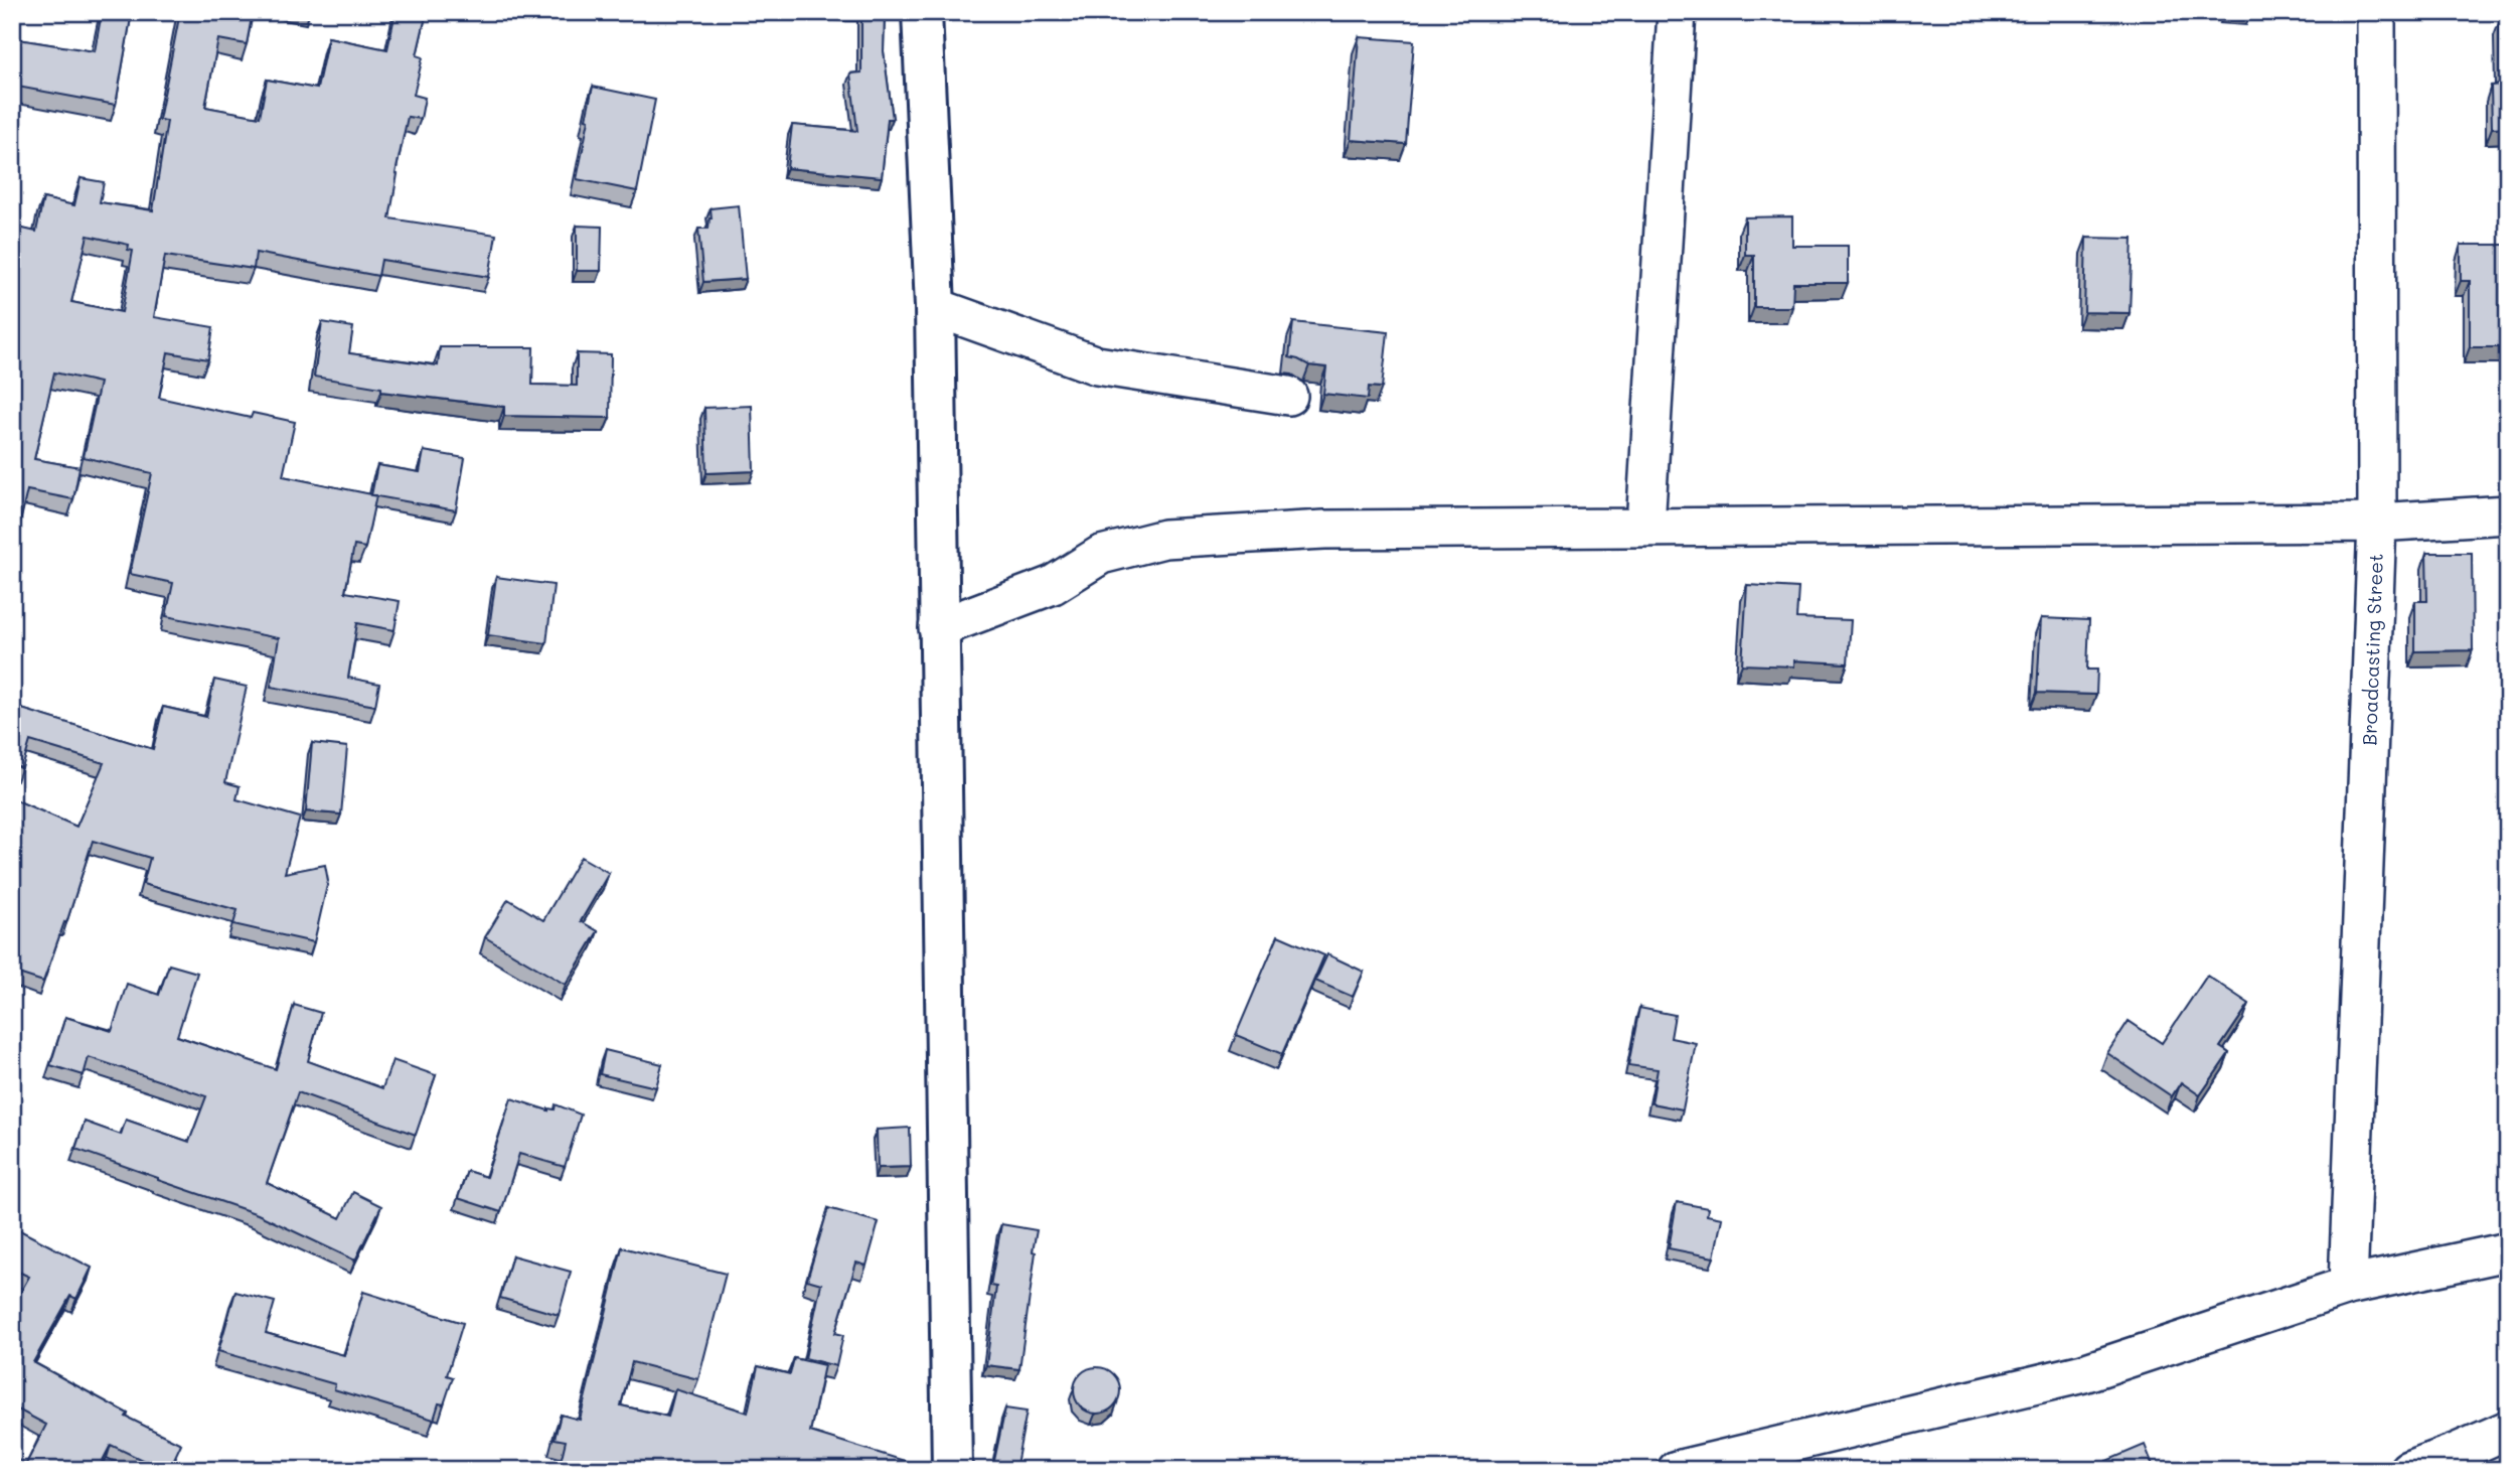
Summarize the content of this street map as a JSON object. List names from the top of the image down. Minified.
{"streets":{"street":["Broadcasting Street"]}}
